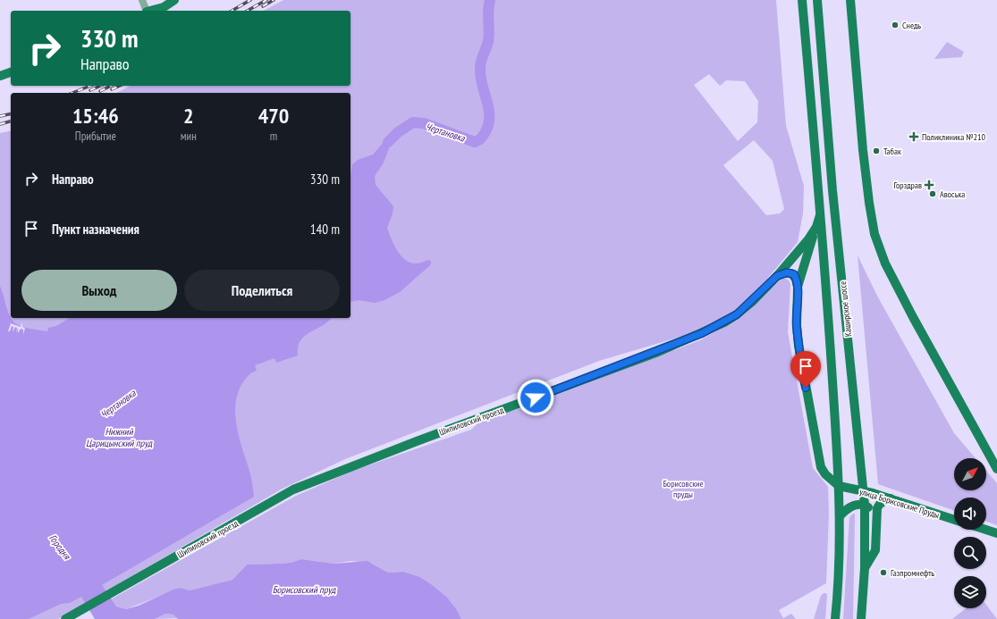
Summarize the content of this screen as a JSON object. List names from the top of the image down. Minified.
{"streets":{"main road":["Каширское шоссе","Шипиловский проезд","улица Борисовские Пруды"]},"crossings":[["Каширское шоссе","Шипиловский проезд"],["Каширское шоссе","улица Борисовские Пруды"]],"water":["Чертановка","Нижний Царицынский пруд","Городня","Борисовский пруд"],"parks":["Борисовские пруды"],"places":{"other":["Снедь","Табак","Авоська","Газпромнефть"],"health":["Поликлиника №210","Горздрав"]},"north":"top right","page":{"turn":["330 m","Направо"],"eta":["15:46","Прибытие","2","мин","470","m"],"list":[{"name":"Направо","value":"330 m"},{"name":"Пункт назначения","value":"140 m"}],"buttons":["Выход","Поделиться"]}}
